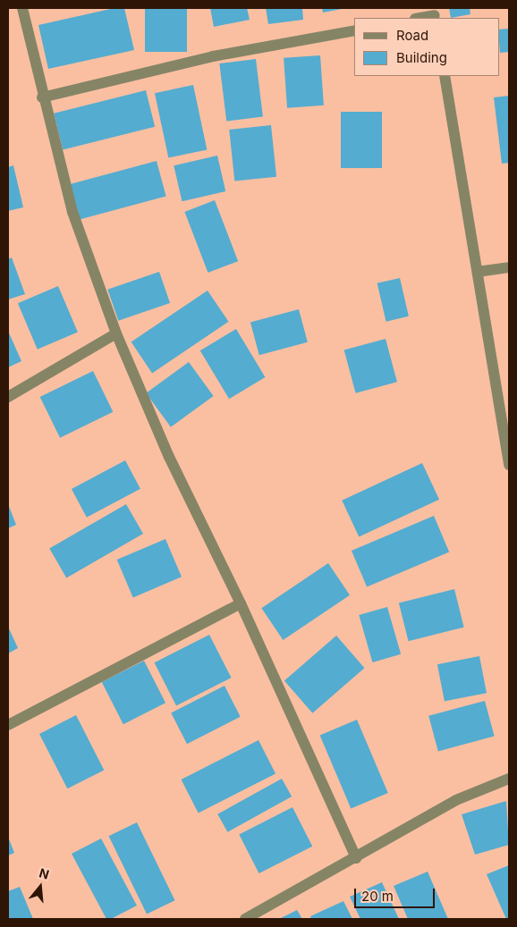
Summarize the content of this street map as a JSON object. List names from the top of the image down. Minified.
{"legend":["Road","Building"],"scale_bar":"20 m","north":"top"}
